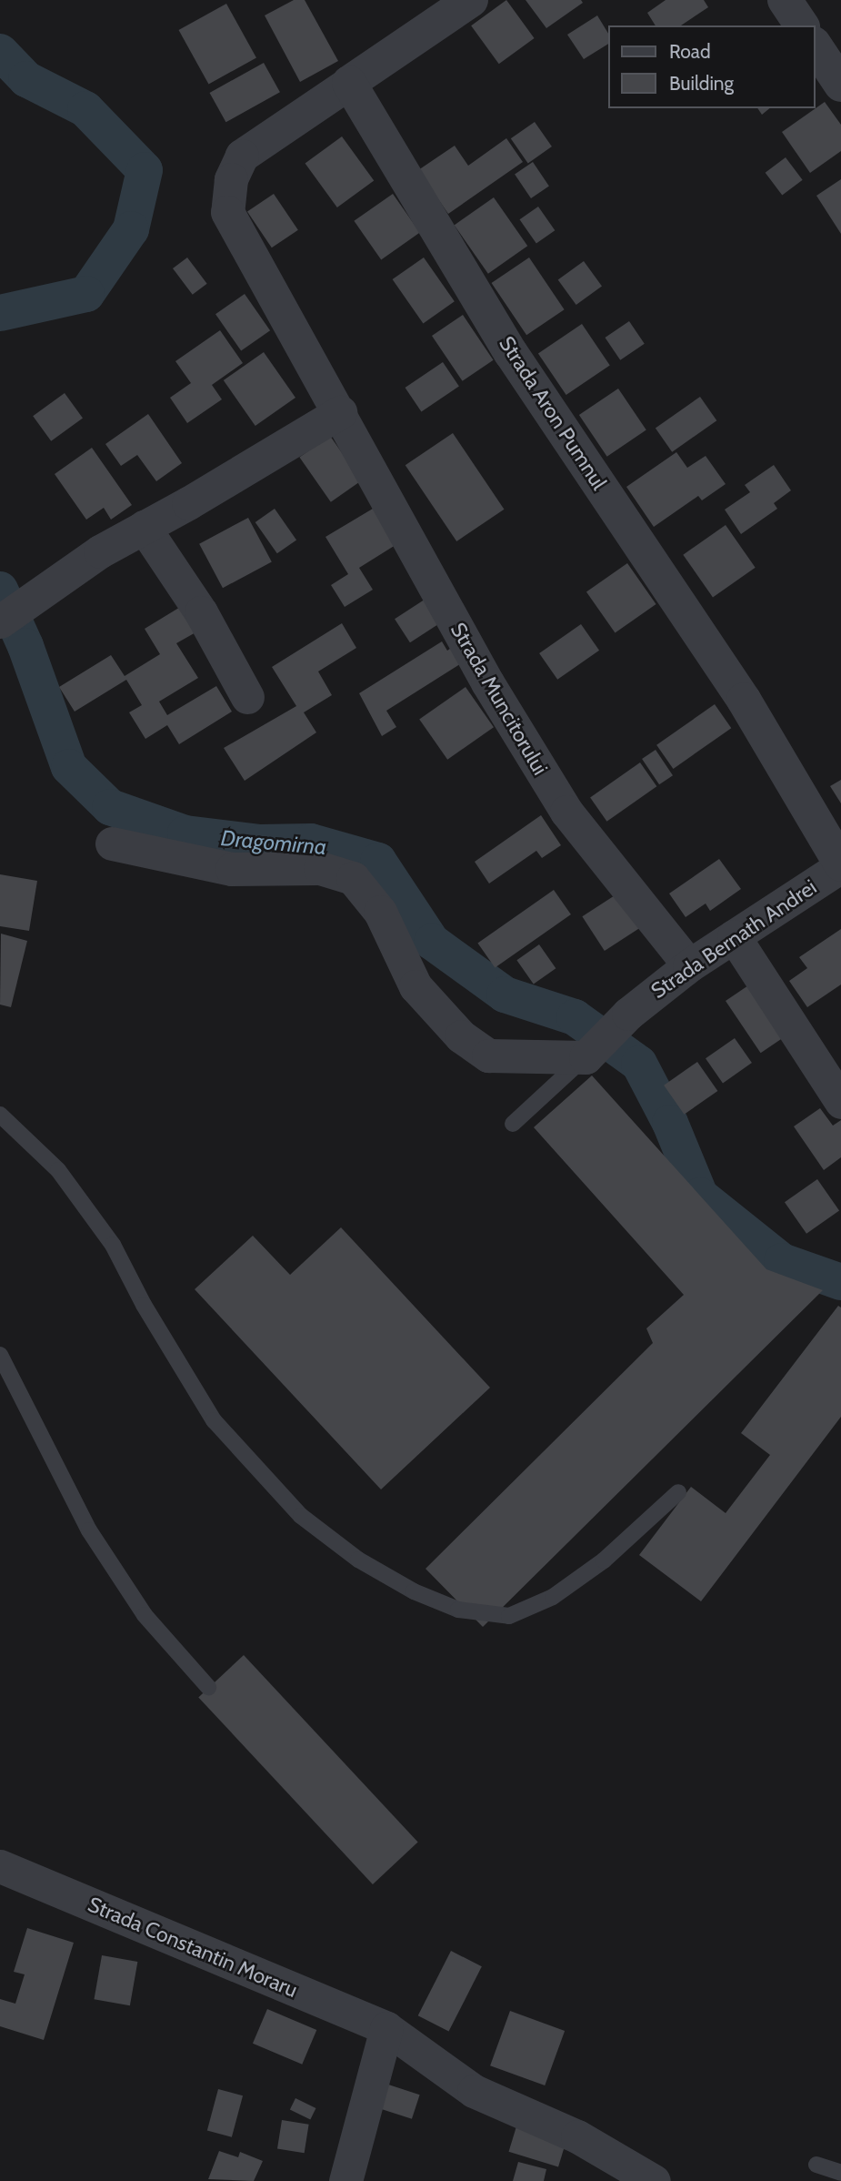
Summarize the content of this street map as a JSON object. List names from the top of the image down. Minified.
{"streets":{"street":["Strada Aron Pumnul","Strada Muncitorului","Strada Bernath Andrei","Strada Constantin Moraru"]},"crossings":[["Strada Aron Pumnul","Strada Muncitorului"],["Strada Aron Pumnul","Strada Bernath Andrei"],["Strada Muncitorului","Strada Bernath Andrei"]],"water":["Dragomirna"],"legend":["Road","Building"]}
